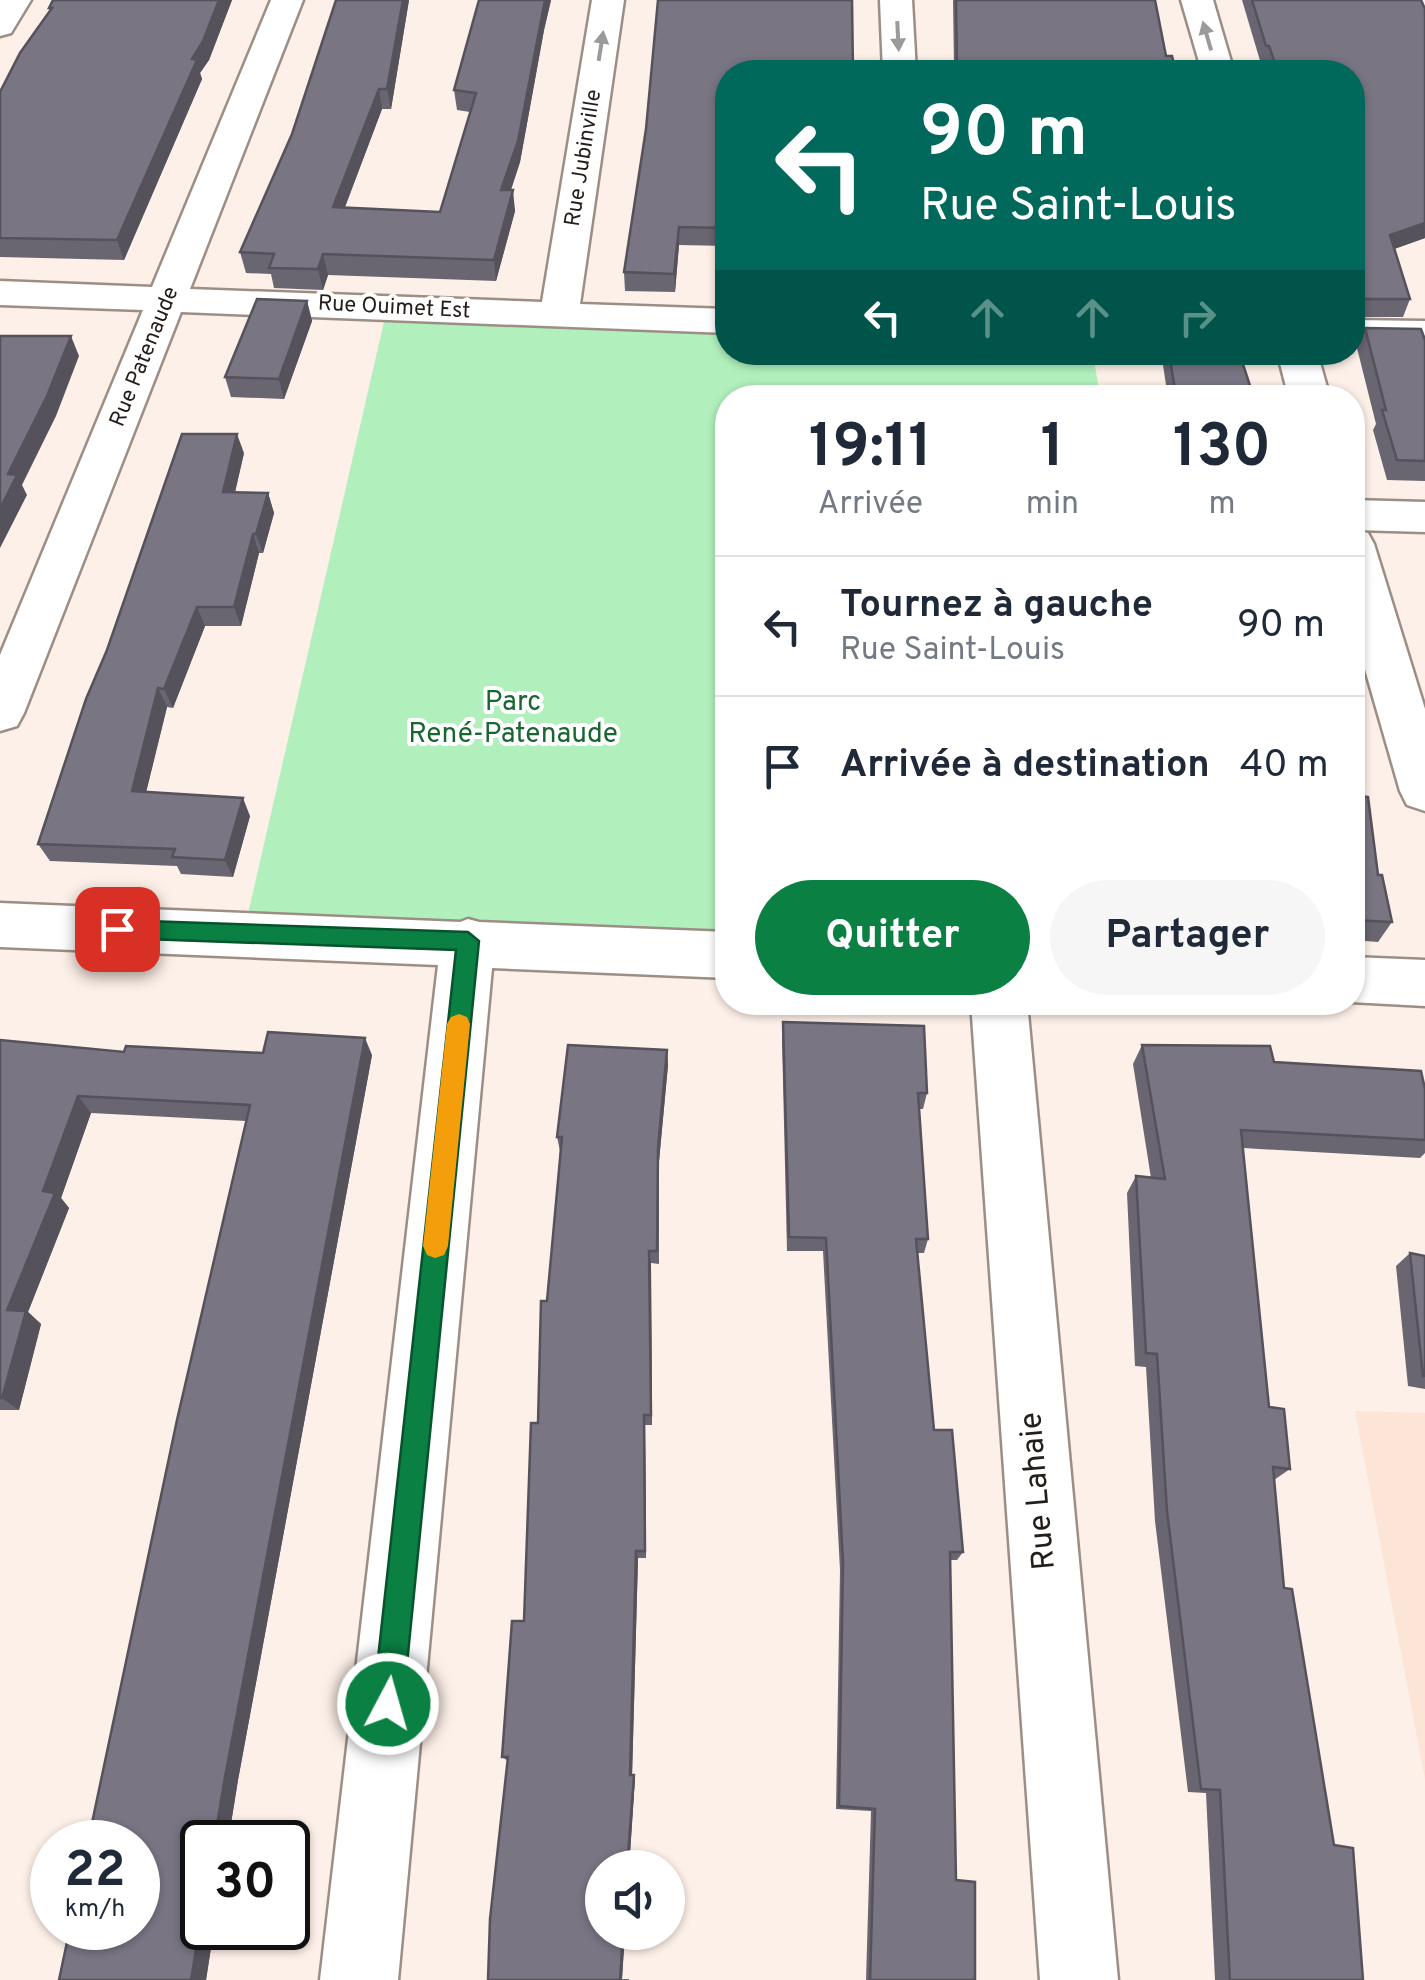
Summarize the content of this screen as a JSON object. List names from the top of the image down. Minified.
{"streets":{"street":["Rue Jubinville","Rue Ouimet Est","Rue Patenaude","Rue Lahaie"]},"crossings":[["Rue Jubinville","Rue Ouimet Est"],["Rue Ouimet Est","Rue Patenaude"]],"one_way":["Rue Jubinville"],"parks":["Parc René-Patenaude"],"page":{"turn":["90 m","Rue Saint-Louis"],"eta":["19:11","Arrivée","1","min","130","m"],"list":[{"name":"Tournez à gauche","note":"Rue Saint-Louis","value":"90 m"},{"name":"Arrivée à destination","value":"40 m"}],"buttons":["Quitter","Partager"],"speed":"22 km/h","limit":"30"}}
